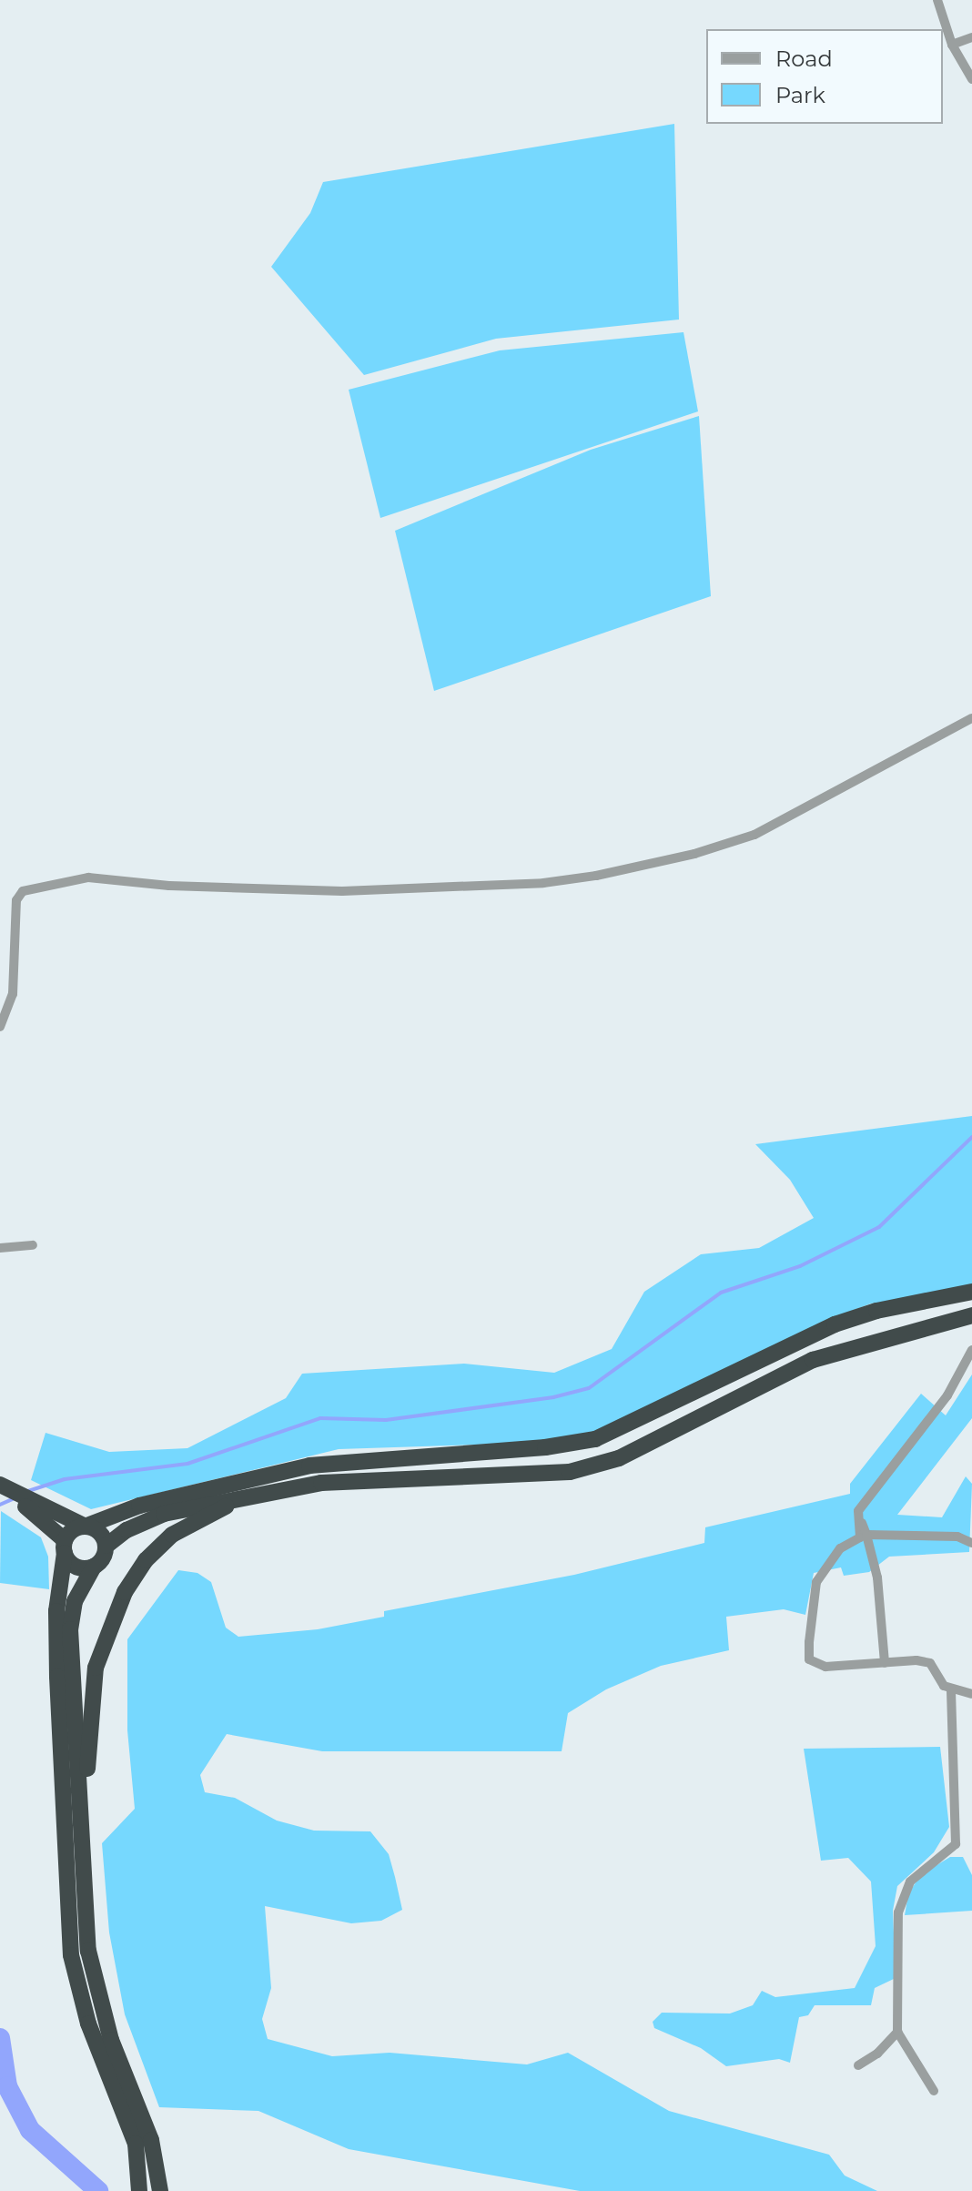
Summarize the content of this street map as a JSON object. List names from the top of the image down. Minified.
{"legend":["Road","Park"]}
